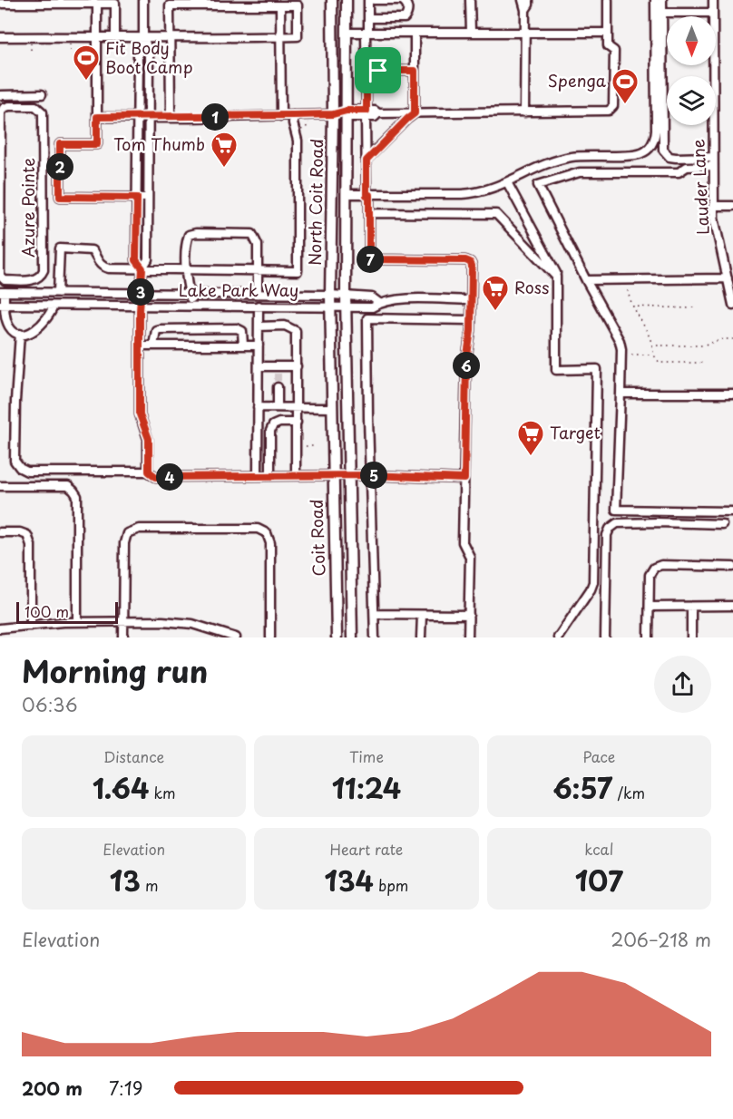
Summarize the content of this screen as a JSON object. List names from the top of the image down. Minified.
{"streets":{"main road":["North Coit Road","Coit Road"],"street":["Lauder Lane","Azure Pointe","Lake Park Way"]},"crossings":[["North Coit Road","Lake Park Way"],["North Coit Road","Coit Road"],["Lake Park Way","Coit Road"]],"places":{"sports":["Fit Body Boot Camp","Spenga"],"supermarket":["Tom Thumb","Ross","Target"]},"scale_bar":"100 m","north":"bottom","page":{"pins":["1","2","7","3","6","5","4"],"scale":"100 m","heading":["Morning run","06:36"],"stats":[["Distance","1.64 km"],["Time","11:24"],["Pace","6:57 /km"],["Elevation","13 m"],["Heart rate","134 bpm"],["kcal","107"]],"chart":["Elevation","206–218 m"],"list":[{"name":"200 m","note":"7:19"}]}}
